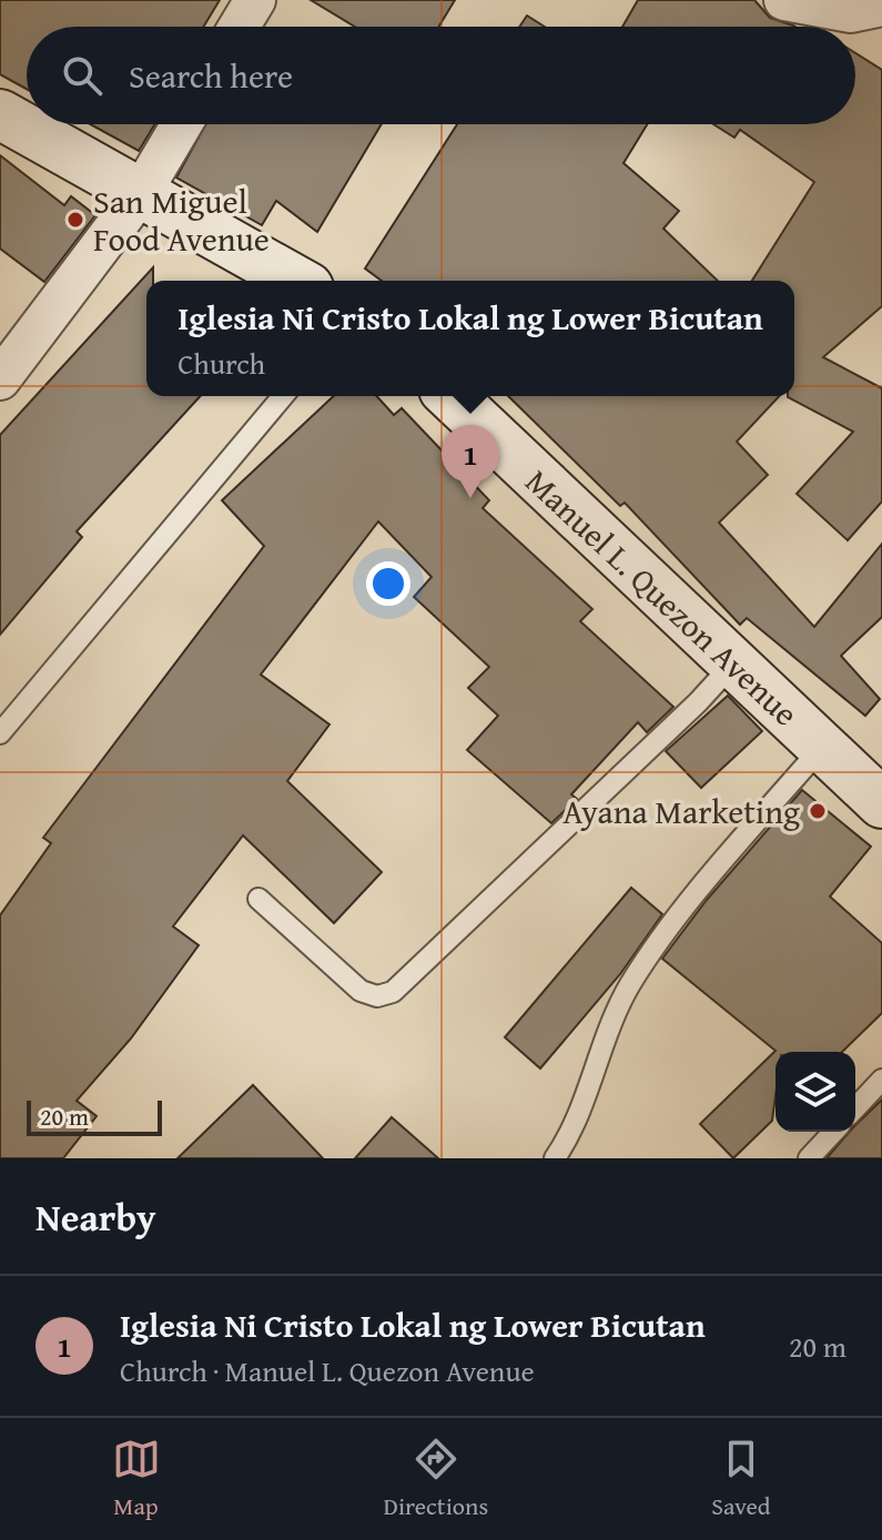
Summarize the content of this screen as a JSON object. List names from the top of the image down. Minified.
{"streets":{"main road":["Manuel L. Quezon Avenue"]},"places":["San Miguel Food Avenue","Ayana Marketing"],"scale_bar":"20 m","page":{"search":"Search here","popup":["Iglesia Ni Cristo Lokal ng Lower Bicutan","Church"],"pins":"1","scale":"20 m","heading":"Nearby","list":[{"mark":"1","name":"Iglesia Ni Cristo Lokal ng Lower Bicutan","note":"Church · Manuel L. Quezon Avenue","value":"20 m"}],"nav":["Map","Directions","Saved"]}}
